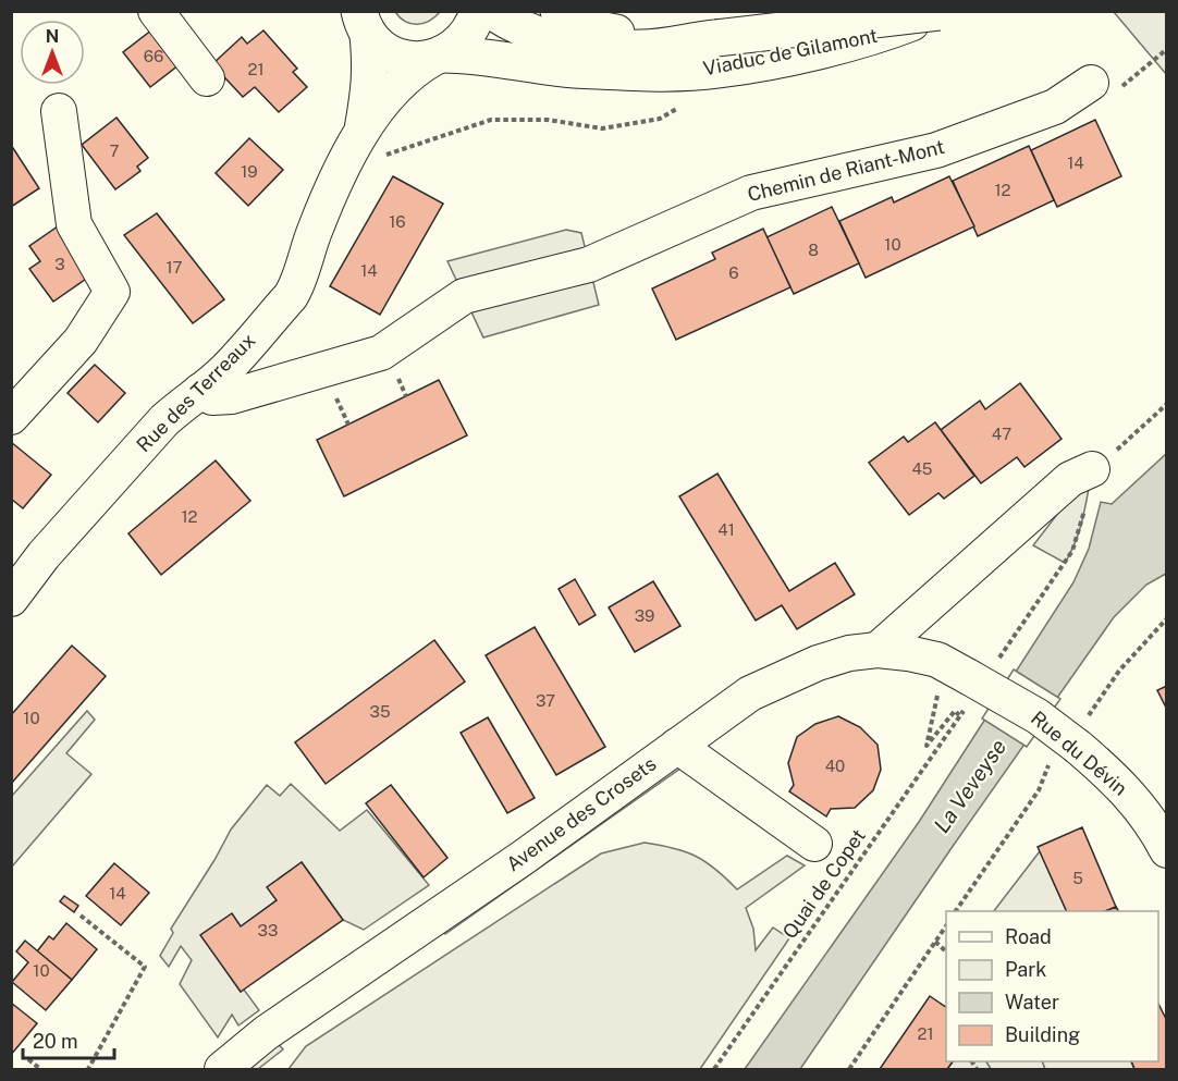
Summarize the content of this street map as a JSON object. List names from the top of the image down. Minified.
{"streets":{"main road":["Viaduc de Gilamont"],"street":["Chemin de Riant-Mont","Rue des Terreaux","Rue du Dévin","Avenue des Crosets"],"path":["Quai de Copet"]},"crossings":[["Viaduc de Gilamont","Rue des Terreaux"],["Chemin de Riant-Mont","Rue des Terreaux"],["Rue du Dévin","Avenue des Crosets"],["Rue du Dévin","Quai de Copet"],["Avenue des Crosets","Quai de Copet"]],"water":["La Veveyse"],"house_numbers":["66","21","7","14","19","12","16","10","8","3","17","14","6","47","45","12","41","39","37","35","10","40","5","14","33","10","21"],"legend":["Road","Park","Water","Building"],"scale_bar":"20 m","north":"top"}
